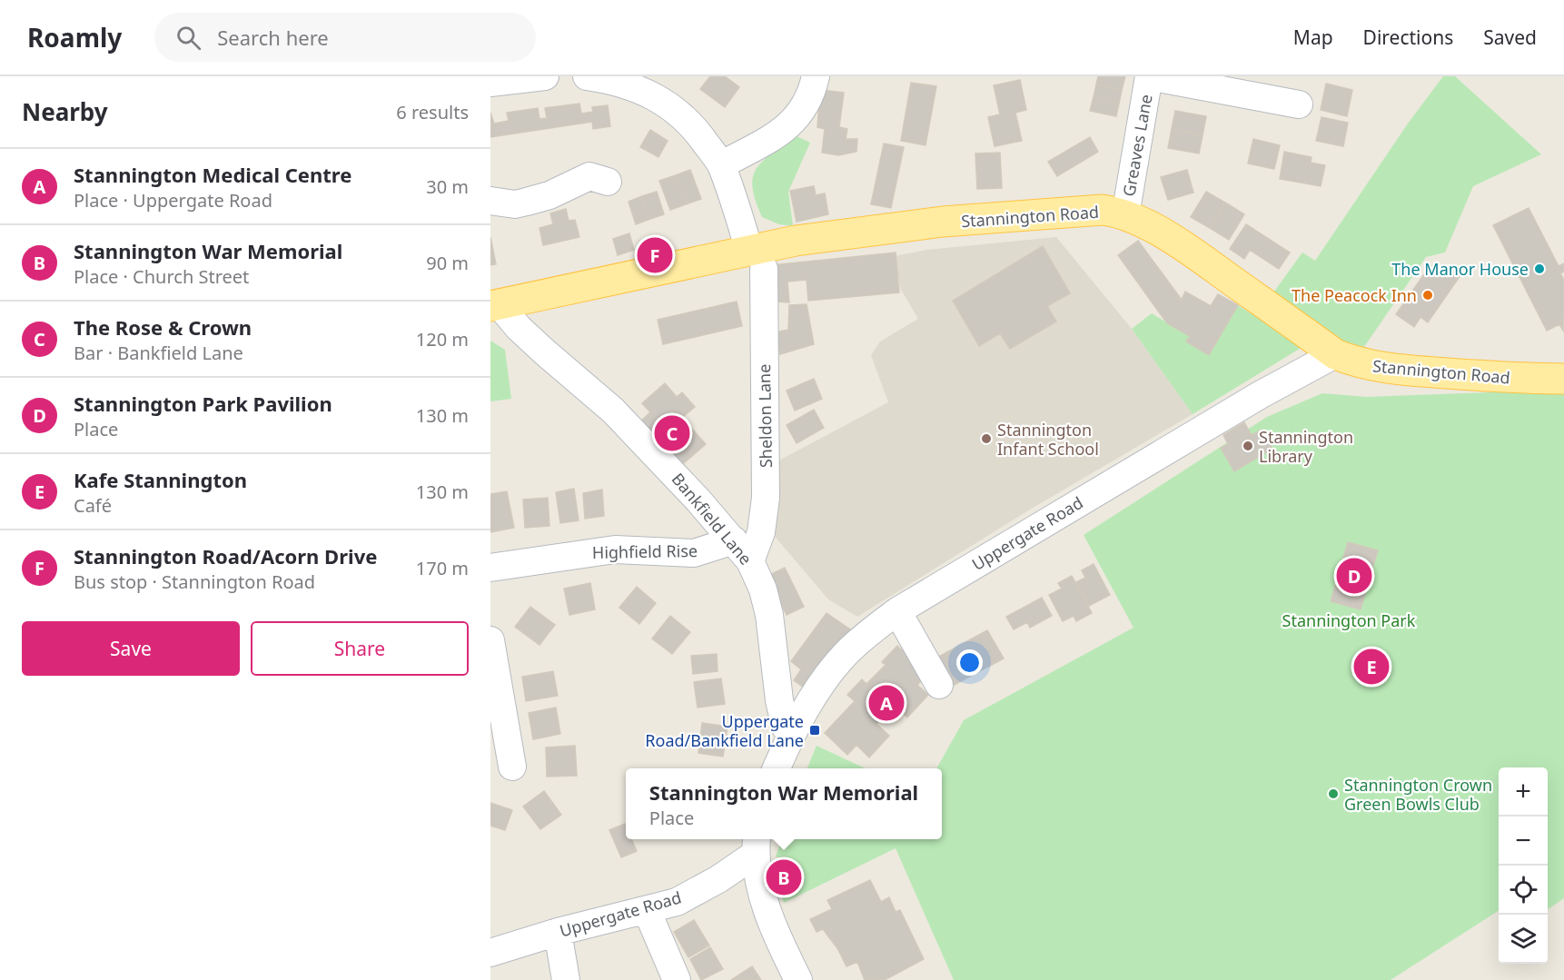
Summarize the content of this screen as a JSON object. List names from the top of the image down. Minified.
{"streets":{"main road":["Stannington Road"],"street":["Greaves Lane","Sheldon Lane","Bankfield Lane","Uppergate Road","Highfield Rise"]},"crossings":[["Greaves Lane","Stannington Road"],["Stannington Road","Sheldon Lane"],["Stannington Road","Bankfield Lane"],["Stannington Road","Uppergate Road"],["Sheldon Lane","Bankfield Lane"],["Bankfield Lane","Uppergate Road"],["Bankfield Lane","Highfield Rise"]],"parks":["Stannington Park"],"places":{"other":["The Manor House","The Peacock Inn","Stannington Infant School","Stannington Library","Stannington Crown Green Bowls Club"],"transit":["Uppergate Road/Bankfield Lane"]},"page":{"header":"Roamly","search":"Search here","nav":["Map","Directions","Saved"],"heading":["Nearby","6 results"],"list":[{"mark":"A","name":"Stannington Medical Centre","note":"Place · Uppergate Road","value":"30 m"},{"mark":"B","name":"Stannington War Memorial","note":"Place · Church Street","value":"90 m"},{"mark":"C","name":"The Rose & Crown","note":"Bar · Bankfield Lane","value":"120 m"},{"mark":"D","name":"Stannington Park Pavilion","note":"Place","value":"130 m"},{"mark":"E","name":"Kafe Stannington","note":"Café","value":"130 m"},{"mark":"F","name":"Stannington Road/Acorn Drive","note":"Bus stop · Stannington Road","value":"170 m"}],"pins":["F","C","D","E","A","B"],"buttons":["Save","Share"],"map_buttons":["+","−"],"popup":["Stannington War Memorial","Place"]}}
